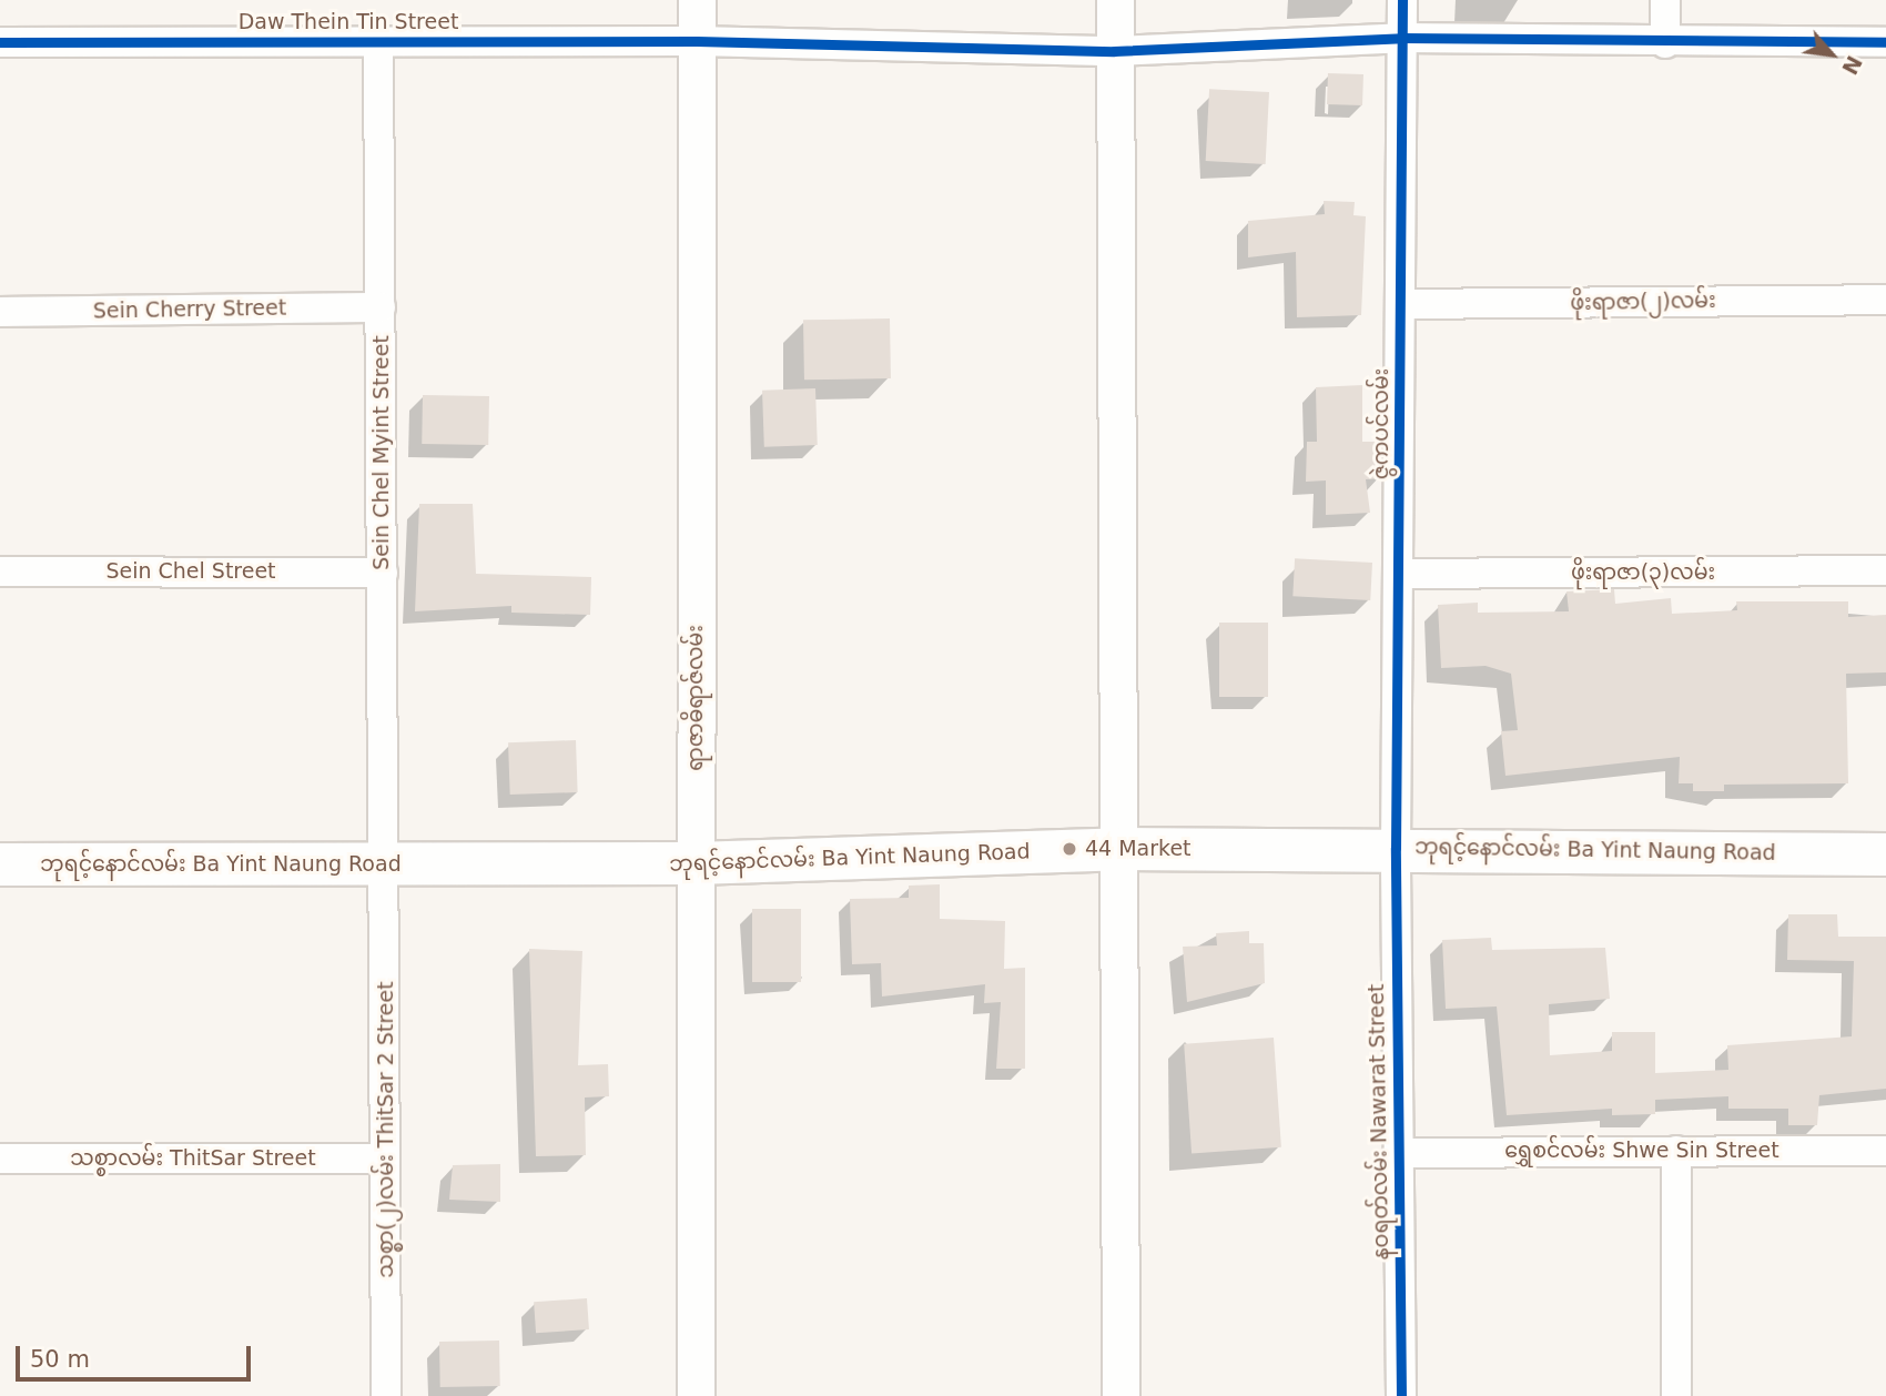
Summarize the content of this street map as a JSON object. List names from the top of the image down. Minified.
{"streets":{"main road":["ဘုရင့်နောင်လမ်း Ba Yint Naung Road"],"street":["Daw Thein Tin Street","ဖိုးရာဇာ(၂)လမ်း","Sein Cherry Street","ဇွဲကပင်လမ်း","Sein Chel Myint Street","Sein Chel Street","ဖိုးရာဇာ(၃)လမ်း","ရာဇာဓိရာဇ်လမ်း","နဝရတ်လမ်း Nawarat Street","သစ္စာ(၂)လမ်း ThitSar 2 Street","ရွှေစင်လမ်း Shwe Sin Street","သစ္စာလမ်း ThitSar Street"]},"crossings":[["Daw Thein Tin Street","ဇွဲကပင်လမ်း"],["Daw Thein Tin Street","Sein Chel Myint Street"],["Daw Thein Tin Street","ရာဇာဓိရာဇ်လမ်း"],["ဖိုးရာဇာ(၂)လမ်း","ဇွဲကပင်လမ်း"],["Sein Cherry Street","Sein Chel Myint Street"],["ဇွဲကပင်လမ်း","ဖိုးရာဇာ(၃)လမ်း"],["ဇွဲကပင်လမ်း","ဘုရင့်နောင်လမ်း Ba Yint Naung Road"],["ဇွဲကပင်လမ်း","နဝရတ်လမ်း Nawarat Street"],["Sein Chel Myint Street","Sein Chel Street"],["Sein Chel Myint Street","ဘုရင့်နောင်လမ်း Ba Yint Naung Road"],["Sein Chel Myint Street","သစ္စာ(၂)လမ်း ThitSar 2 Street"],["ရာဇာဓိရာဇ်လမ်း","ဘုရင့်နောင်လမ်း Ba Yint Naung Road"],["ဘုရင့်နောင်လမ်း Ba Yint Naung Road","နဝရတ်လမ်း Nawarat Street"],["ဘုရင့်နောင်လမ်း Ba Yint Naung Road","သစ္စာ(၂)လမ်း ThitSar 2 Street"],["နဝရတ်လမ်း Nawarat Street","ရွှေစင်လမ်း Shwe Sin Street"],["သစ္စာ(၂)လမ်း ThitSar 2 Street","သစ္စာလမ်း ThitSar Street"]],"places":["44 Market"],"scale_bar":"50 m","north":"bottom right"}
